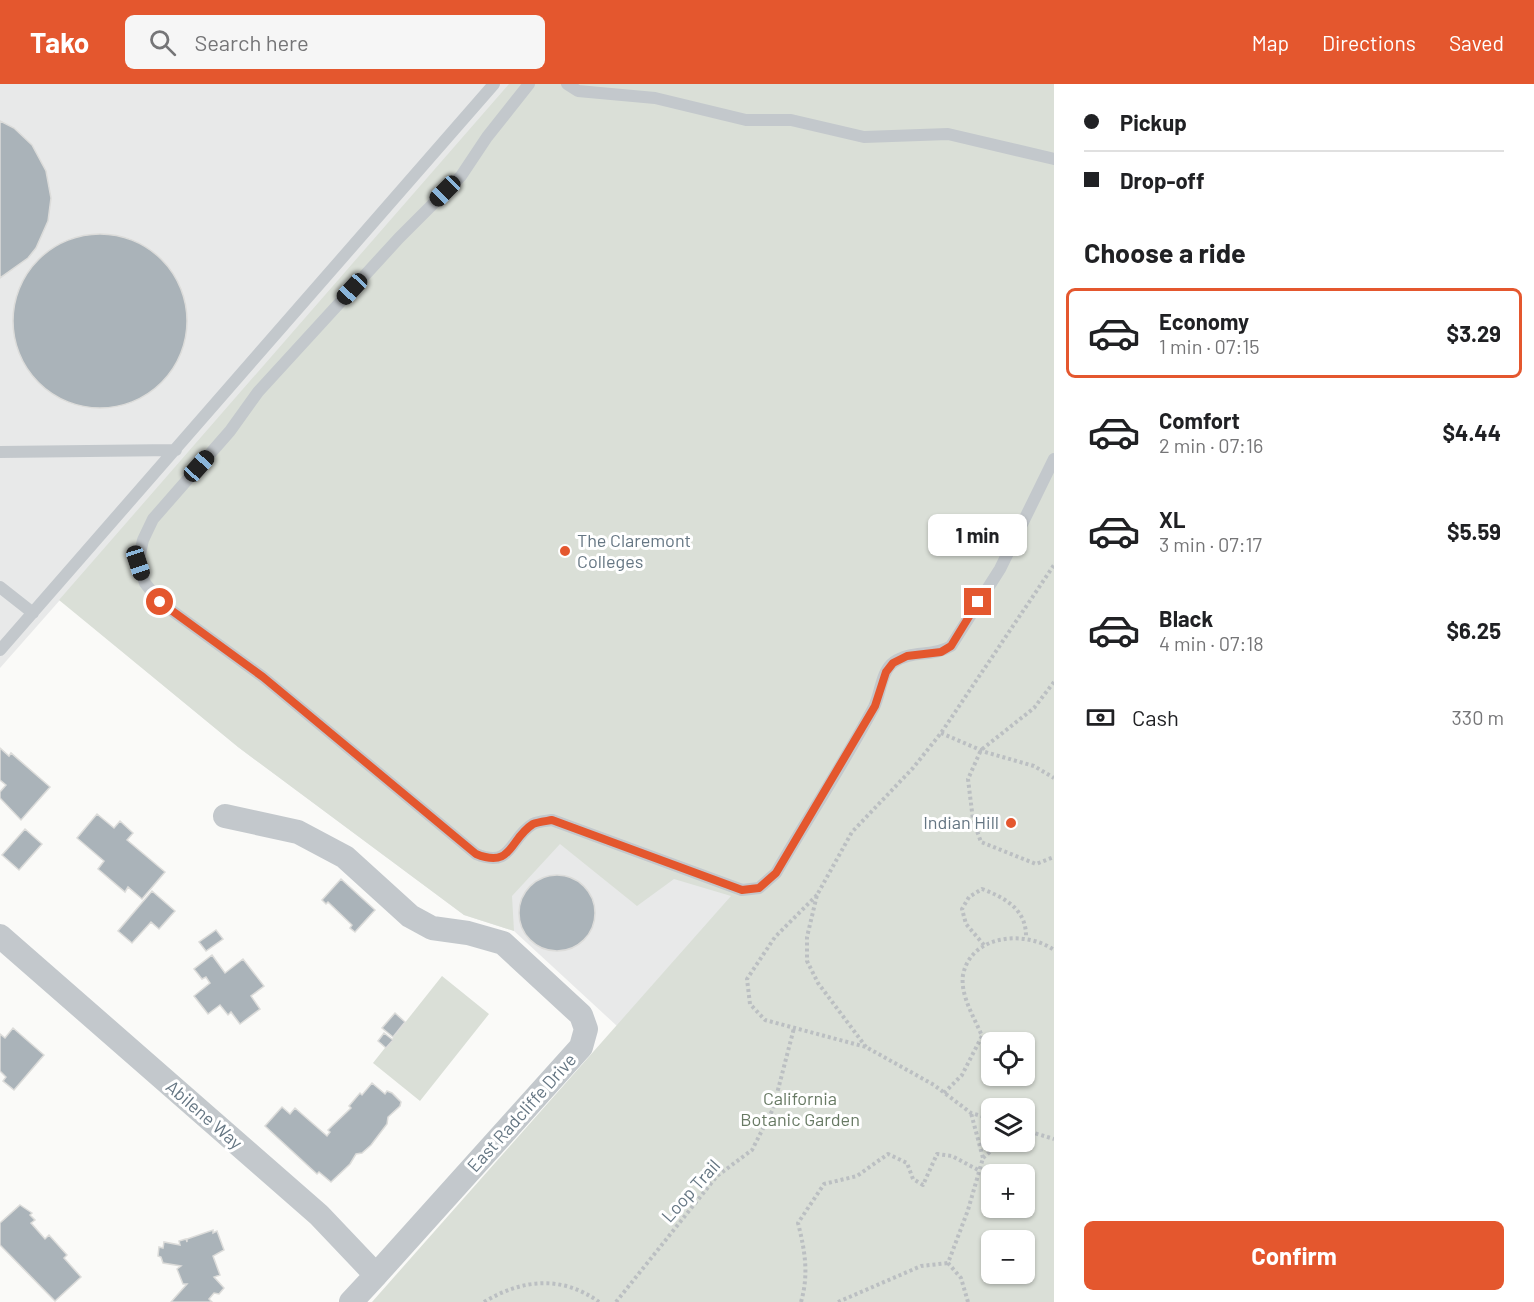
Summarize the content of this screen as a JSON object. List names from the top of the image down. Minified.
{"streets":{"street":["East Radcliffe Drive","Abilene Way"],"path":["Loop Trail"]},"crossings":[["East Radcliffe Drive","Abilene Way"]],"parks":["California Botanic Garden"],"places":["The Claremont Colleges","Indian Hill"],"page":{"header":"Tako","search":"Search here","nav":["Map","Directions","Saved"],"banner":["Pickup","Drop-off"],"heading":"Choose a ride","list":[{"name":"Economy","note":"1 min · 07:15","value":"$3.29"},{"name":"Comfort","note":"2 min · 07:16","value":"$4.44"},{"name":"XL","note":"3 min · 07:17","value":"$5.59"},{"name":"Black","note":"4 min · 07:18","value":"$6.25"}],"bubble":"1 min","pay":["Cash","330 m"],"map_buttons":["+","−"],"buttons":"Confirm"}}
